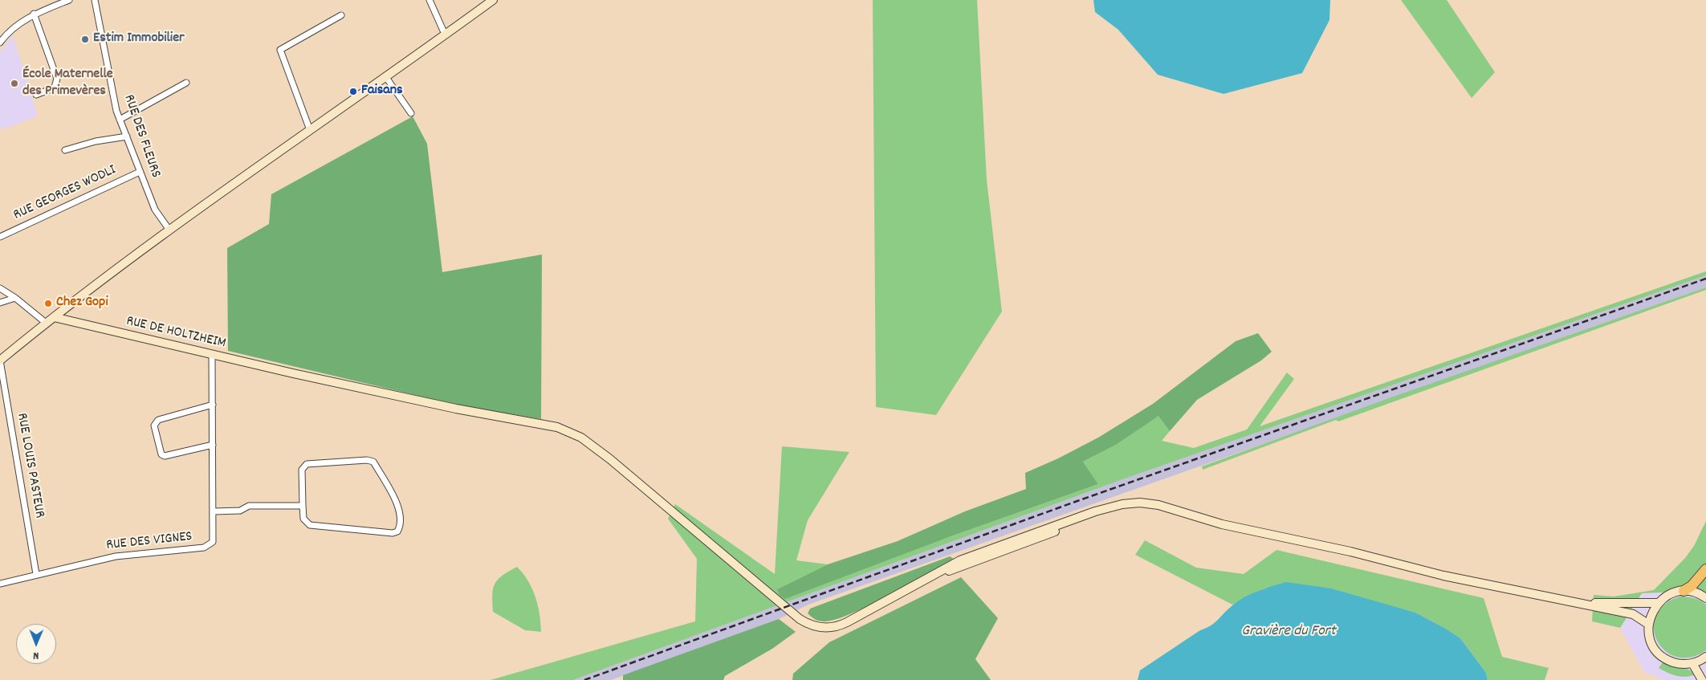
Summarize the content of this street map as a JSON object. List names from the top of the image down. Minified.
{"streets":{"main road":["RUE DE HOLTZHEIM"],"street":["RUE DES FLEURS","RUE GEORGES WODLI","RUE LOUIS PASTEUR","RUE DES VIGNES"]},"crossings":[["RUE DES FLEURS","RUE GEORGES WODLI"],["RUE DE HOLTZHEIM","RUE DES VIGNES"],["RUE LOUIS PASTEUR","RUE DES VIGNES"]],"water":["Gravière du Fort"],"places":["Estim Immobilier","École Maternelle des Primevères","Faisans","Chez Gopi"],"north":"bottom"}
